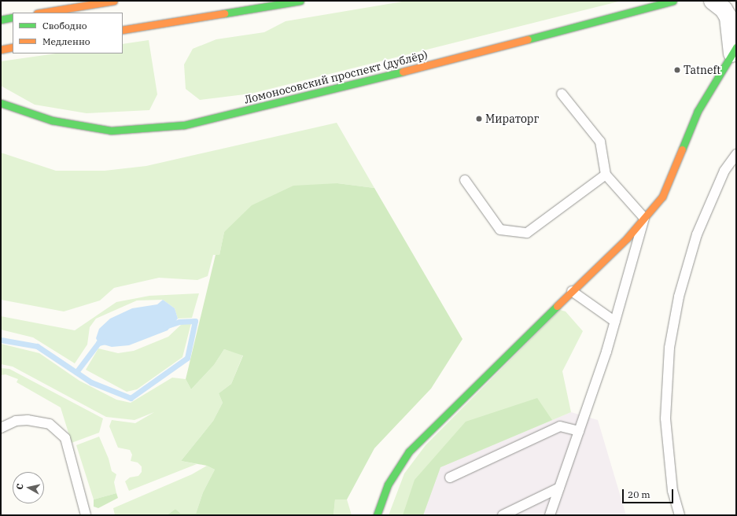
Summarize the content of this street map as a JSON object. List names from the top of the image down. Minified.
{"streets":{"main road":["Ломоносовский проспект (дублёр)"]},"places":["Tatneft","Мираторг"],"legend":["Свободно","Медленно"],"scale_bar":"20 m","north":"left"}
